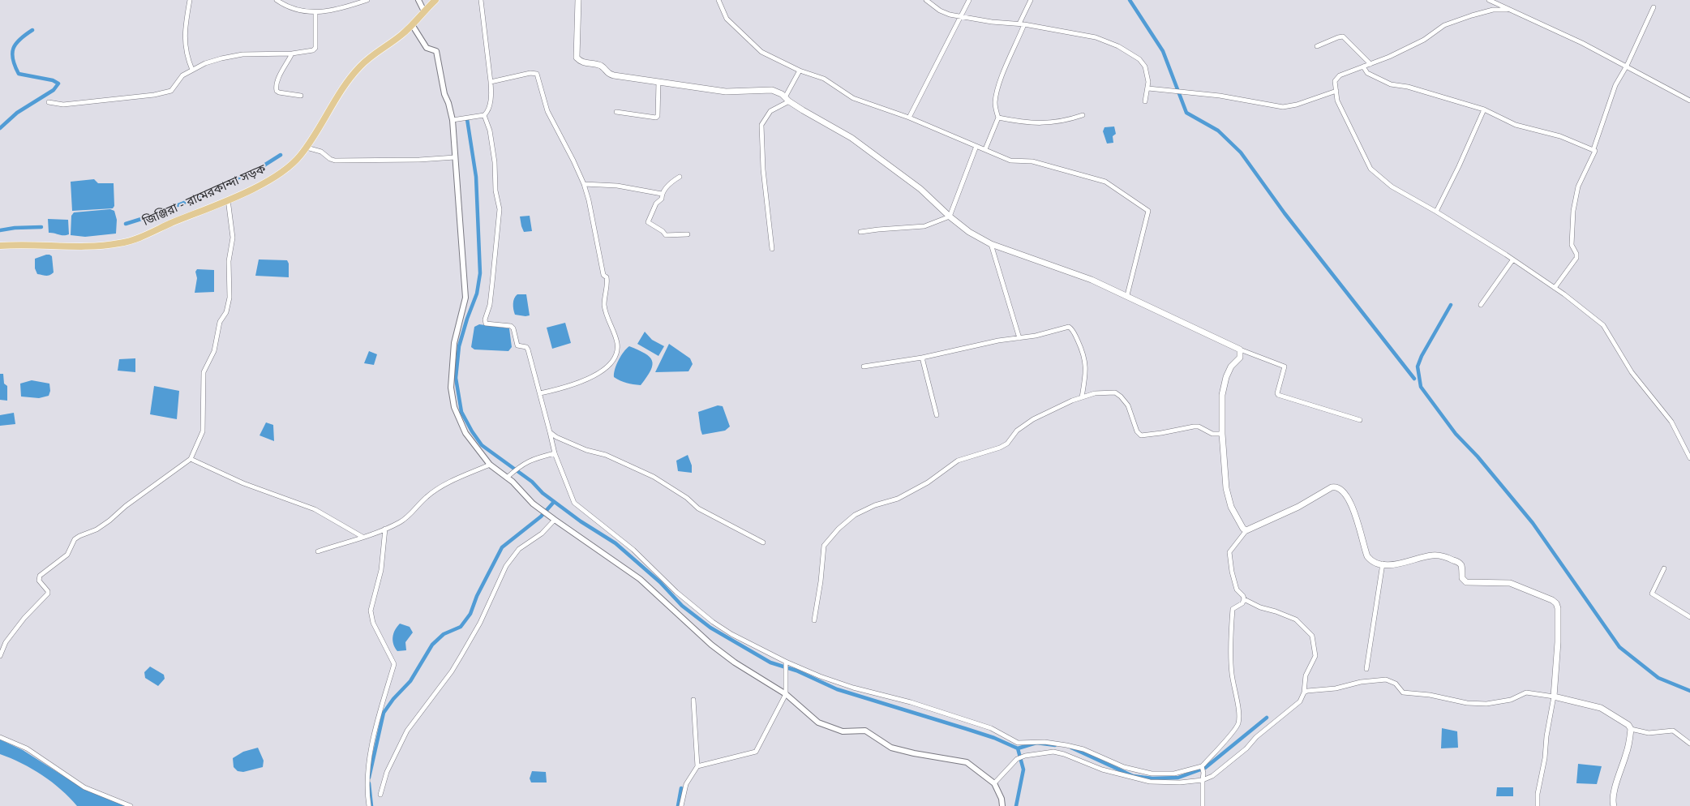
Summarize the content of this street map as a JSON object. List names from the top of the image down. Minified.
{"streets":{"main road":["জিঞ্জিরা - রামেরকান্দা সড়ক"]}}
